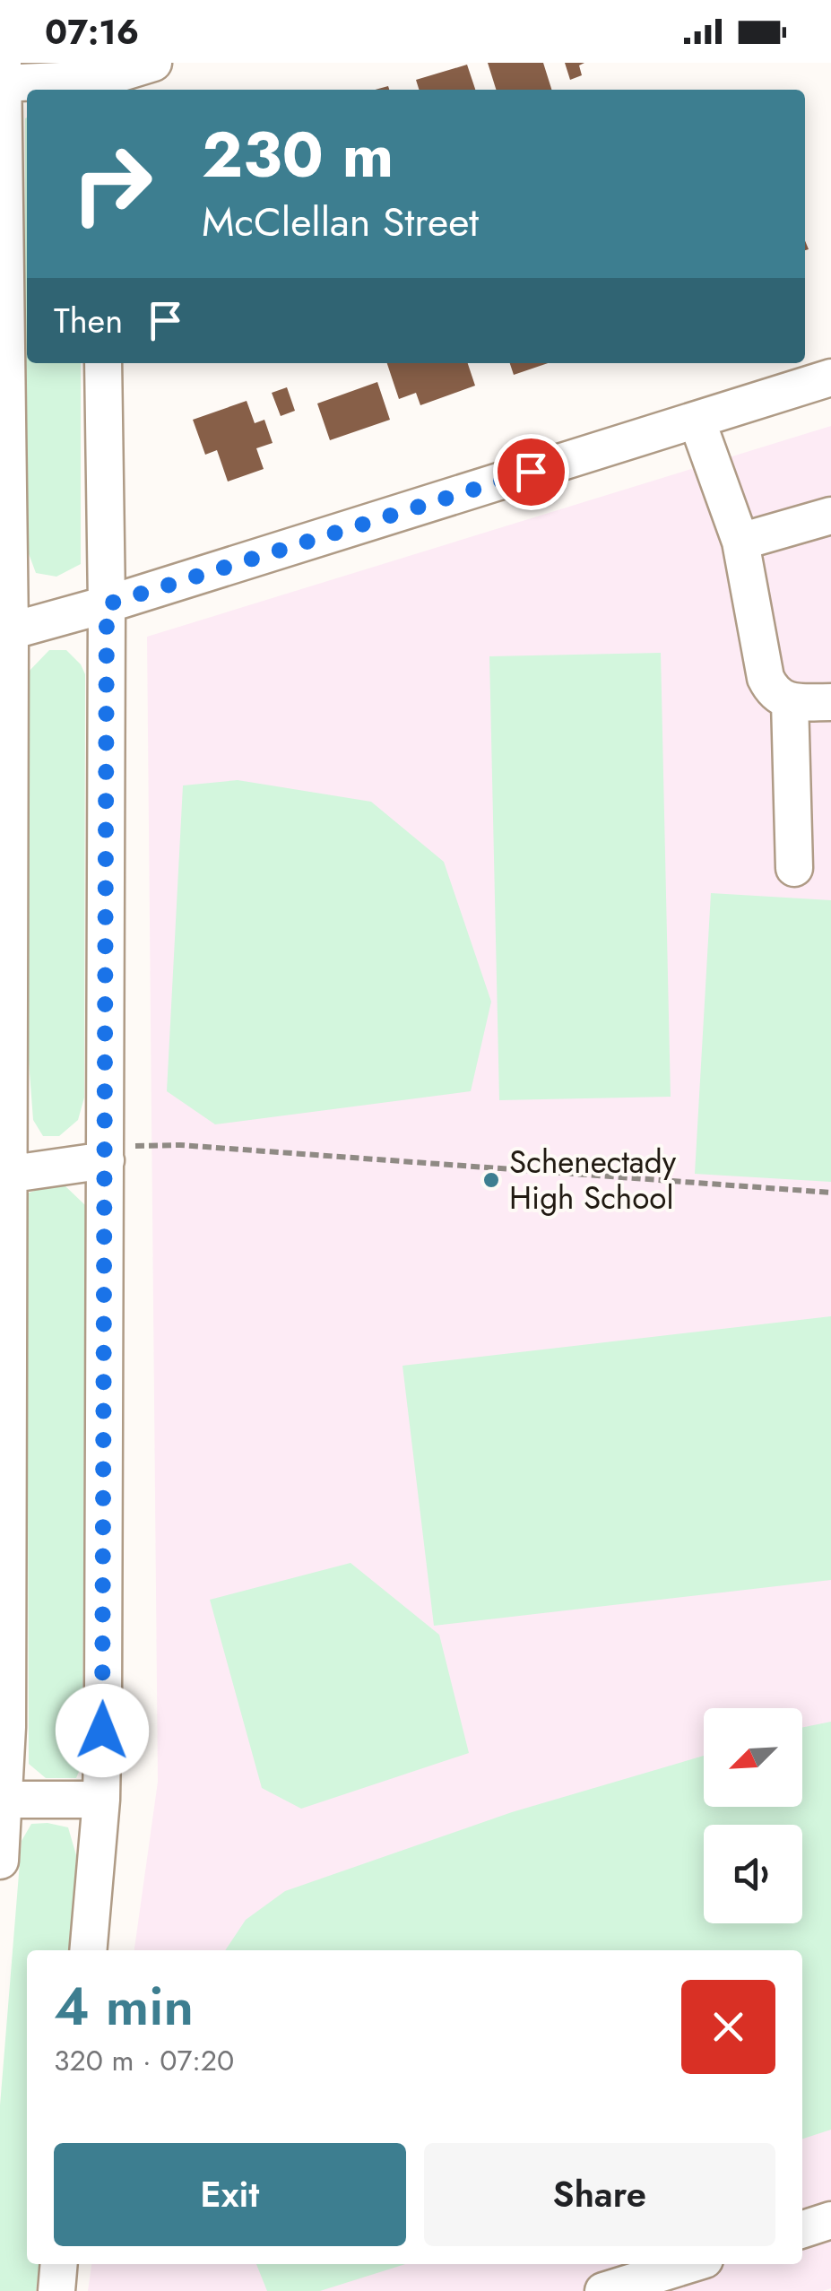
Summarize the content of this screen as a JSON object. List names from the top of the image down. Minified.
{"places":["Schenectady High School"],"north":"bottom left","page":{"status":"07:16","turn":["230 m","McClellan Street"],"then":"Then","heading":["4 min","320 m · 07:20"],"buttons":["Exit","Share"]}}
